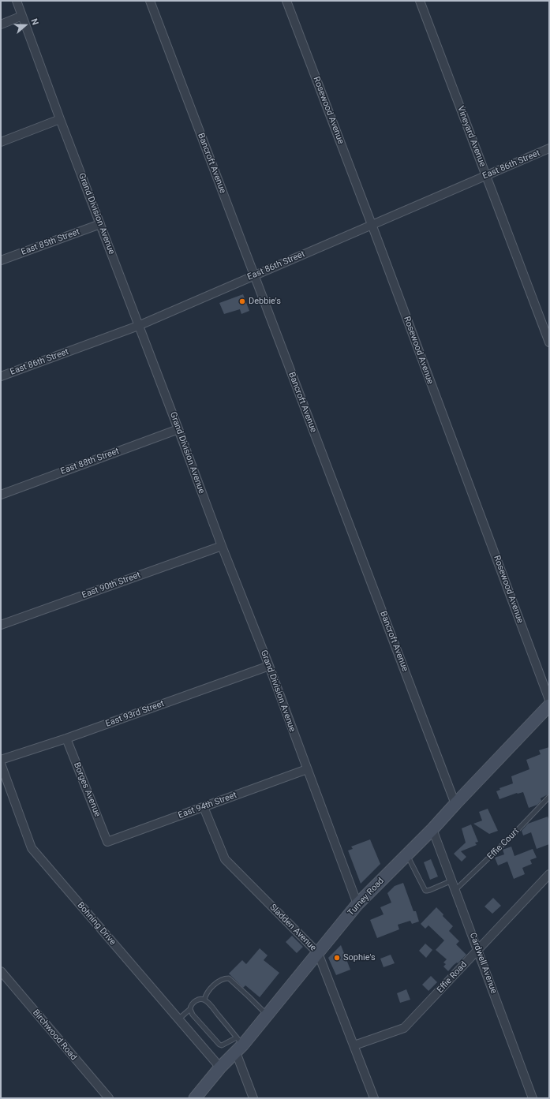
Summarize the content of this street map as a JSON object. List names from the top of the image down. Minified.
{"streets":{"main road":["Turney Road"],"street":["Rosewood Avenue","Vineyard Avenue","Bancroft Avenue","East 86th Street","Grand Division Avenue","East 85th Street","East 88th Street","East 90th Street","East 93rd Street","Borges Avenue","East 94th Street","Bohning Drive","Sladden Avenue","Cardwell Avenue","Effie Road","Birchwood Road"],"lane":["Effie Court"]},"crossings":[["Rosewood Avenue","East 86th Street"],["Vineyard Avenue","East 86th Street"],["Bancroft Avenue","East 86th Street"],["Bancroft Avenue","Turney Road"],["East 86th Street","Grand Division Avenue"],["Grand Division Avenue","East 85th Street"],["Grand Division Avenue","East 88th Street"],["Grand Division Avenue","East 90th Street"],["Grand Division Avenue","East 93rd Street"],["Grand Division Avenue","East 94th Street"],["Grand Division Avenue","Turney Road"],["East 93rd Street","Borges Avenue"],["Borges Avenue","East 94th Street"],["East 94th Street","Sladden Avenue"],["Effie Court","Cardwell Avenue"],["Turney Road","Bohning Drive"],["Turney Road","Sladden Avenue"],["Turney Road","Cardwell Avenue"],["Sladden Avenue","Effie Road"],["Cardwell Avenue","Effie Road"]],"places":["Debbie's","Sophie's"],"north":"right"}
